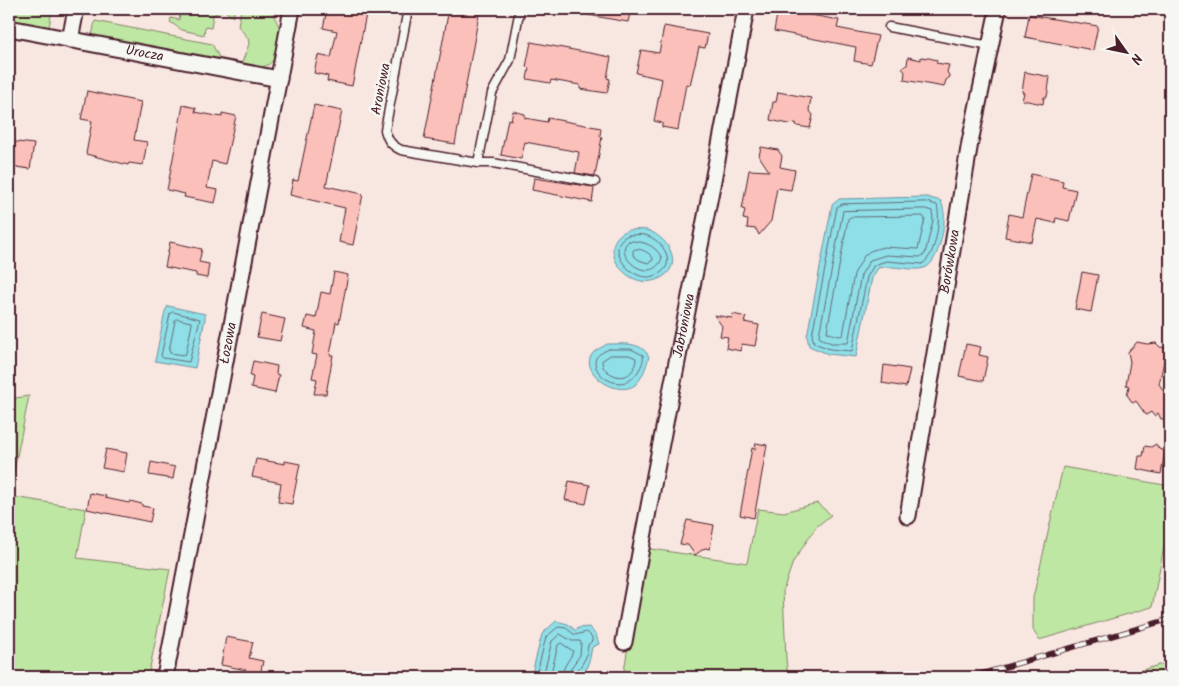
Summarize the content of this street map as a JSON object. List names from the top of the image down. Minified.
{"streets":{"street":["Urocza","Borówkowa","Jabłoniowa","Łozowa"],"lane":["Aroniowa"]},"crossings":[["Urocza","Łozowa"]],"north":"bottom right"}
